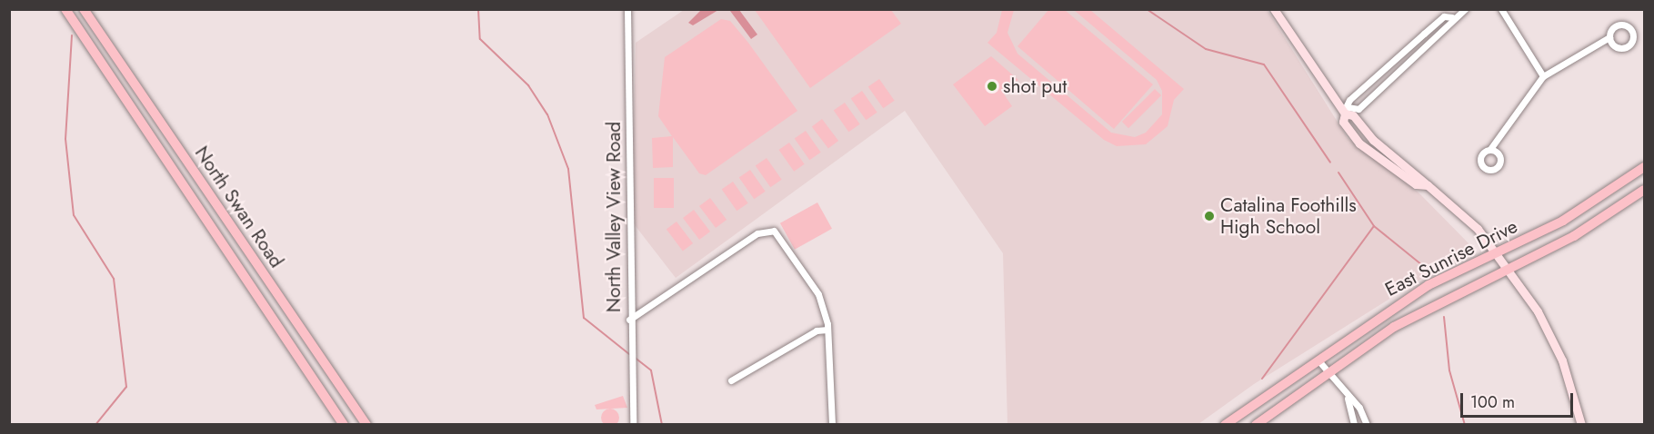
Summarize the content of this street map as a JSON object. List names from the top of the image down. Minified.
{"streets":{"main road":["North Swan Road","East Sunrise Drive"],"street":["North Valley View Road"]},"places":["shot put","Catalina Foothills High School"],"scale_bar":"100 m"}
